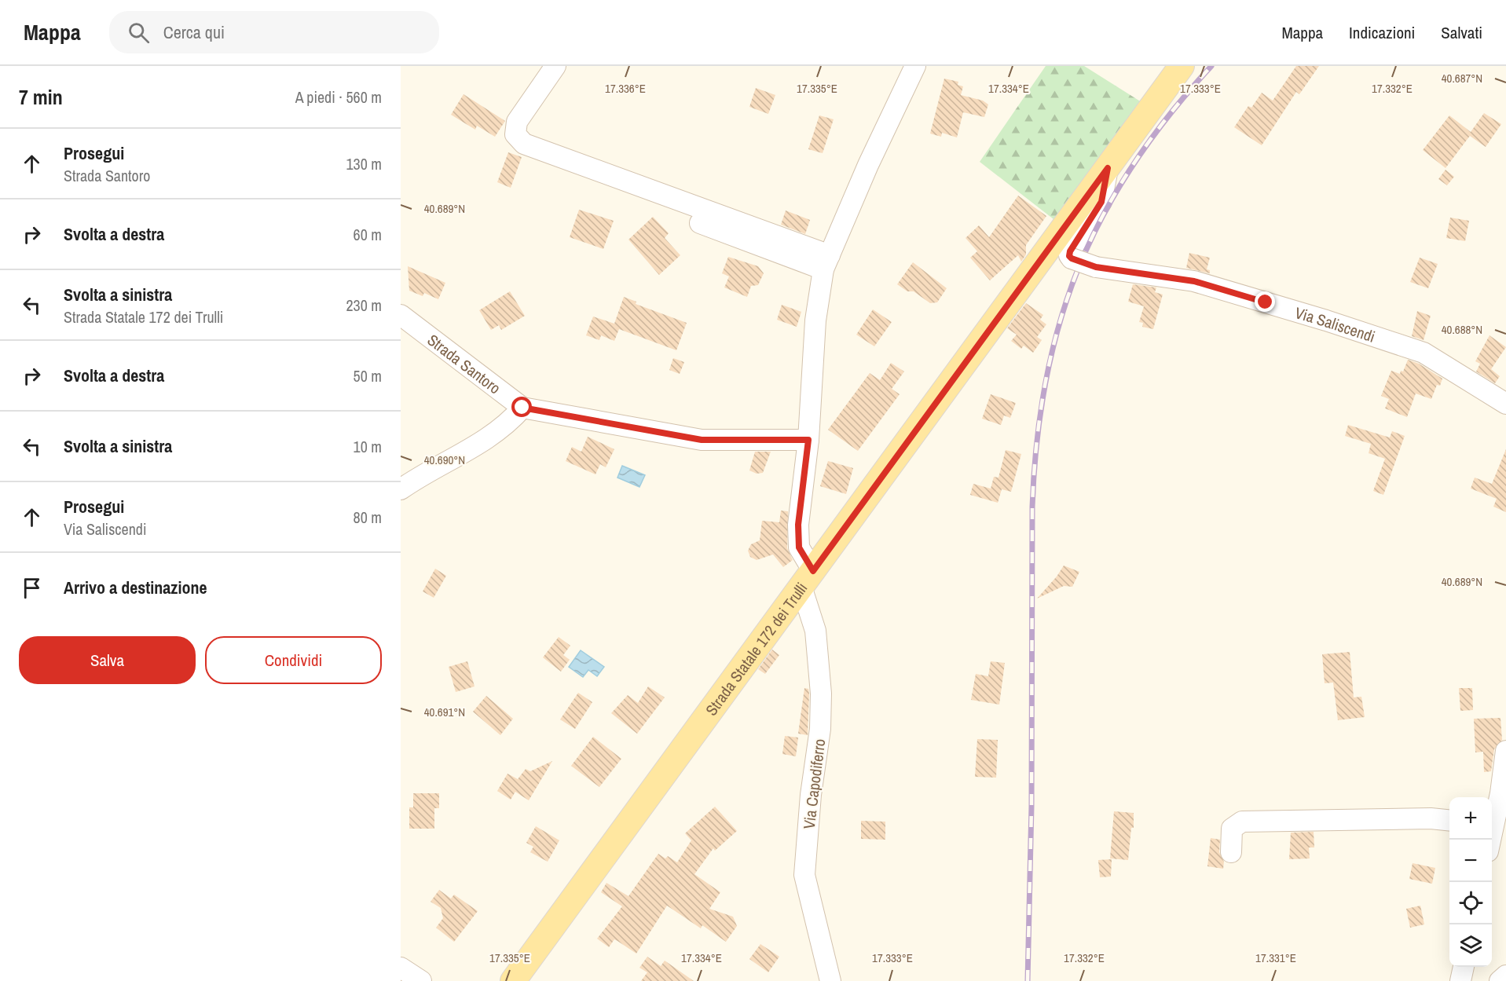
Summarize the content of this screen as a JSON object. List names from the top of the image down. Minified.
{"streets":{"main road":["Strada Statale 172 dei Trulli"],"street":["Via Saliscendi","Strada Santoro","Via Capodiferro"]},"crossings":[["Via Saliscendi","Strada Statale 172 dei Trulli"],["Strada Santoro","Via Capodiferro"],["Strada Statale 172 dei Trulli","Via Capodiferro"]],"page":{"header":"Mappa","search":"Cerca qui","nav":["Mappa","Indicazioni","Salvati"],"heading":["7 min","A piedi · 560 m"],"list":[["Prosegui","Strada Santoro","130 m"],["Svolta a destra","60 m"],["Svolta a sinistra","Strada Statale 172 dei Trulli","230 m"],["Svolta a destra","50 m"],["Svolta a sinistra","10 m"],["Prosegui","Via Saliscendi","80 m"],"Arrivo a destinazione"],"buttons":["Salva","Condividi"],"map_buttons":["+","−"]},"coordinates":["40.687°N","17.336°E","17.335°E","17.334°E","17.333°E","17.332°E","40.689°N","40.688°N","40.690°N","40.691°N","17.331°E"]}
